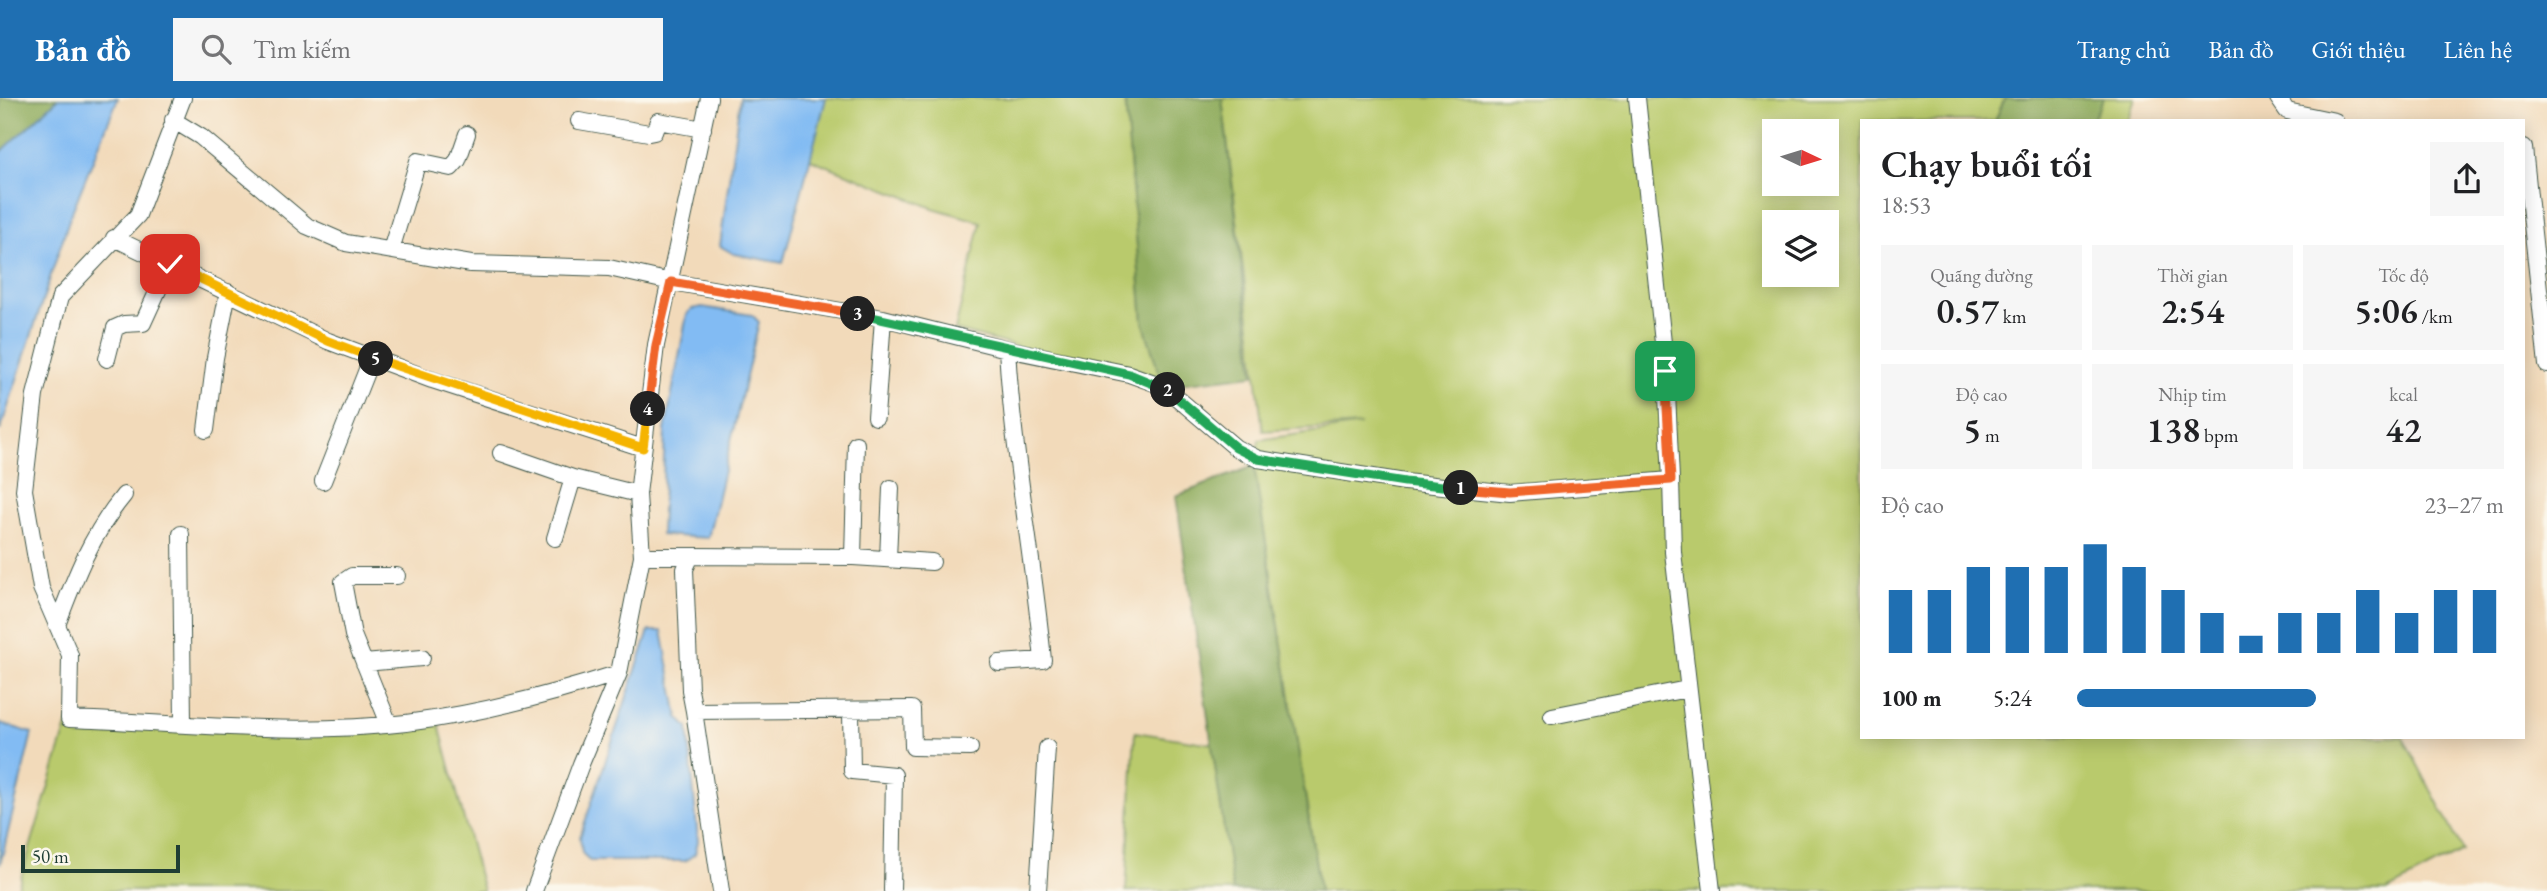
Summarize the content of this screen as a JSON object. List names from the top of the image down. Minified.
{"scale_bar":"50 m","north":"right","page":{"header":"Bản đồ","search":"Tìm kiếm","nav":["Trang chủ","Bản đồ","Giới thiệu","Liên hệ"],"heading":["Chạy buổi tối","18:53"],"stats":[["Quãng đường","0.57 km"],["Thời gian","2:54"],["Tốc độ","5:06 /km"],["Độ cao","5 m"],["Nhịp tim","138 bpm"],["kcal","42"]],"pins":["3","5","2","4","1"],"chart":["Độ cao","23–27 m"],"list":[{"name":"100 m","note":"5:24"}],"scale":"50 m"}}
